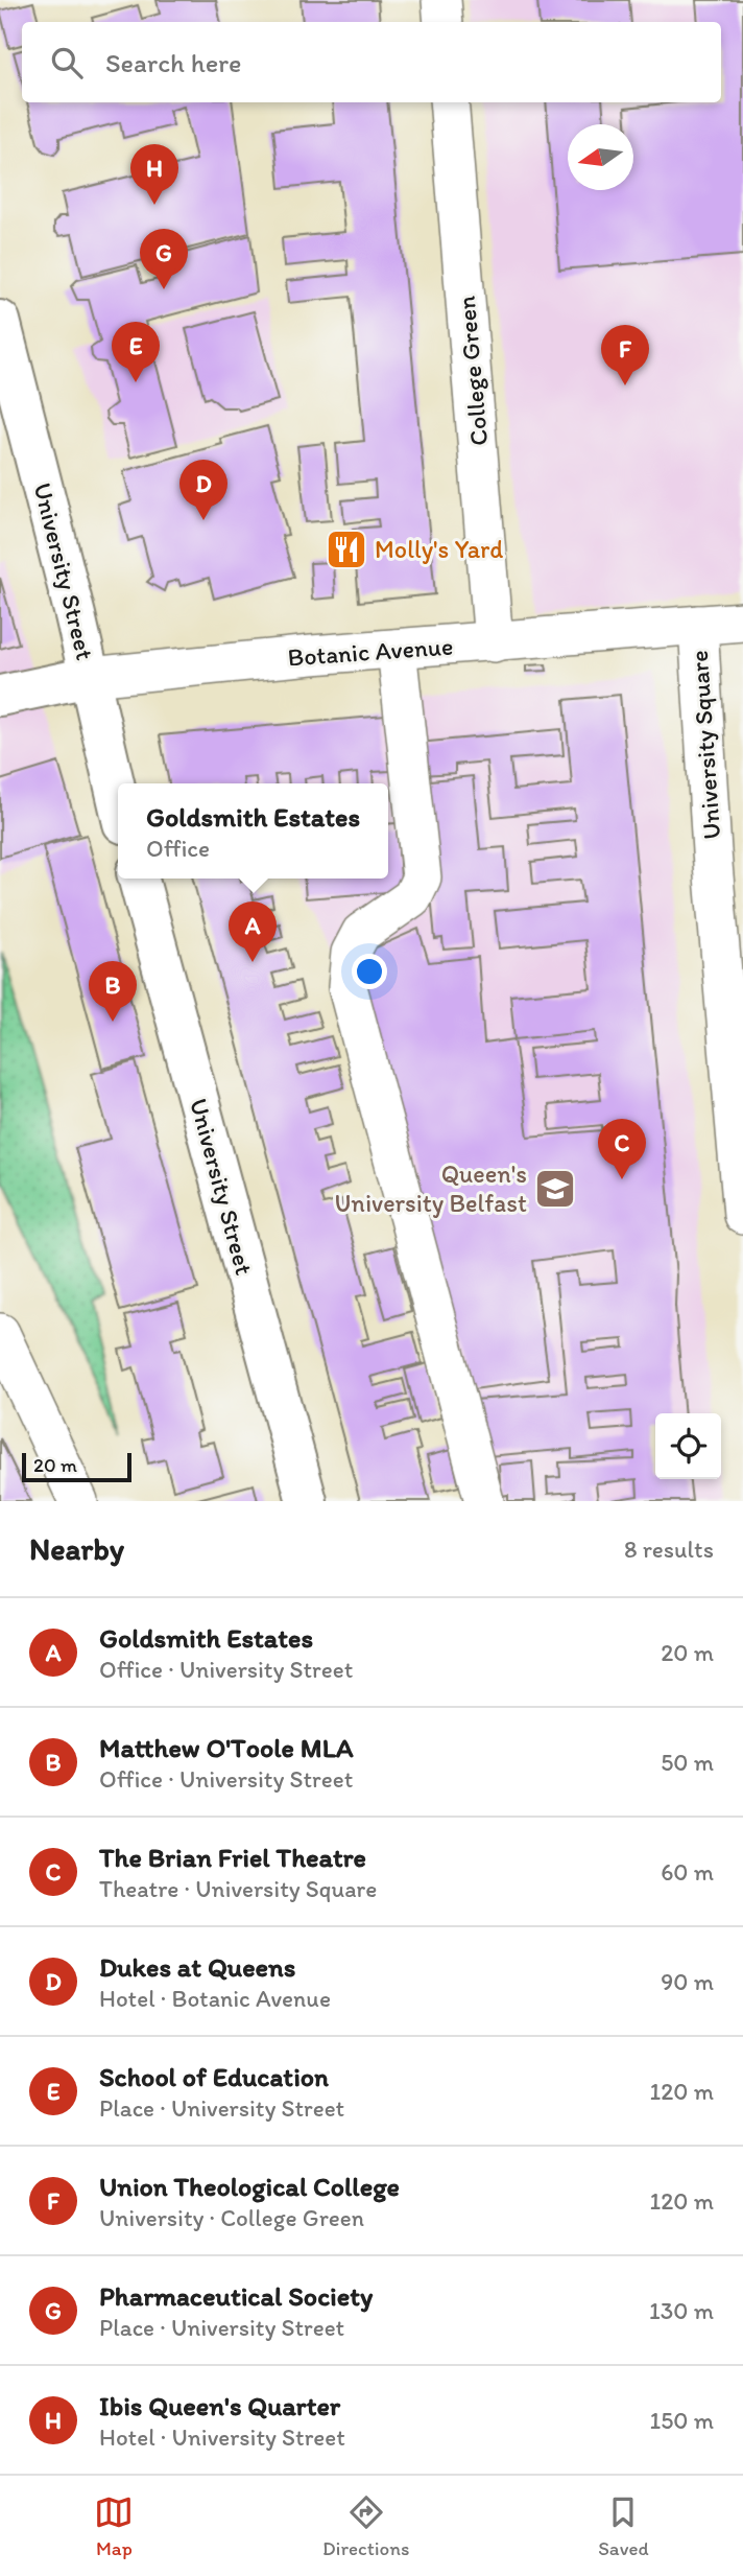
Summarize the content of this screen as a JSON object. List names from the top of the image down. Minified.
{"streets":{"street":["College Green","University Street","Botanic Avenue","University Square"]},"crossings":[["College Green","Botanic Avenue"],["University Street","Botanic Avenue"],["Botanic Avenue","University Square"]],"places":{"restaurant":["Molly's Yard"],"school or university":["Queen's University Belfast"]},"scale_bar":"20 m","north":"left","page":{"search":"Search here","pins":["H","G","E","F","D","A","B","C"],"popup":["Goldsmith Estates","Office"],"scale":"20 m","heading":["Nearby","8 results"],"list":[{"mark":"A","name":"Goldsmith Estates","note":"Office · University Street","value":"20 m"},{"mark":"B","name":"Matthew O'Toole MLA","note":"Office · University Street","value":"50 m"},{"mark":"C","name":"The Brian Friel Theatre","note":"Theatre · University Square","value":"60 m"},{"mark":"D","name":"Dukes at Queens","note":"Hotel · Botanic Avenue","value":"90 m"},{"mark":"E","name":"School of Education","note":"Place · University Street","value":"120 m"},{"mark":"F","name":"Union Theological College","note":"University · College Green","value":"120 m"},{"mark":"G","name":"Pharmaceutical Society","note":"Place · University Street","value":"130 m"},{"mark":"H","name":"Ibis Queen's Quarter","note":"Hotel · University Street","value":"150 m"}],"nav":["Map","Directions","Saved"]}}
